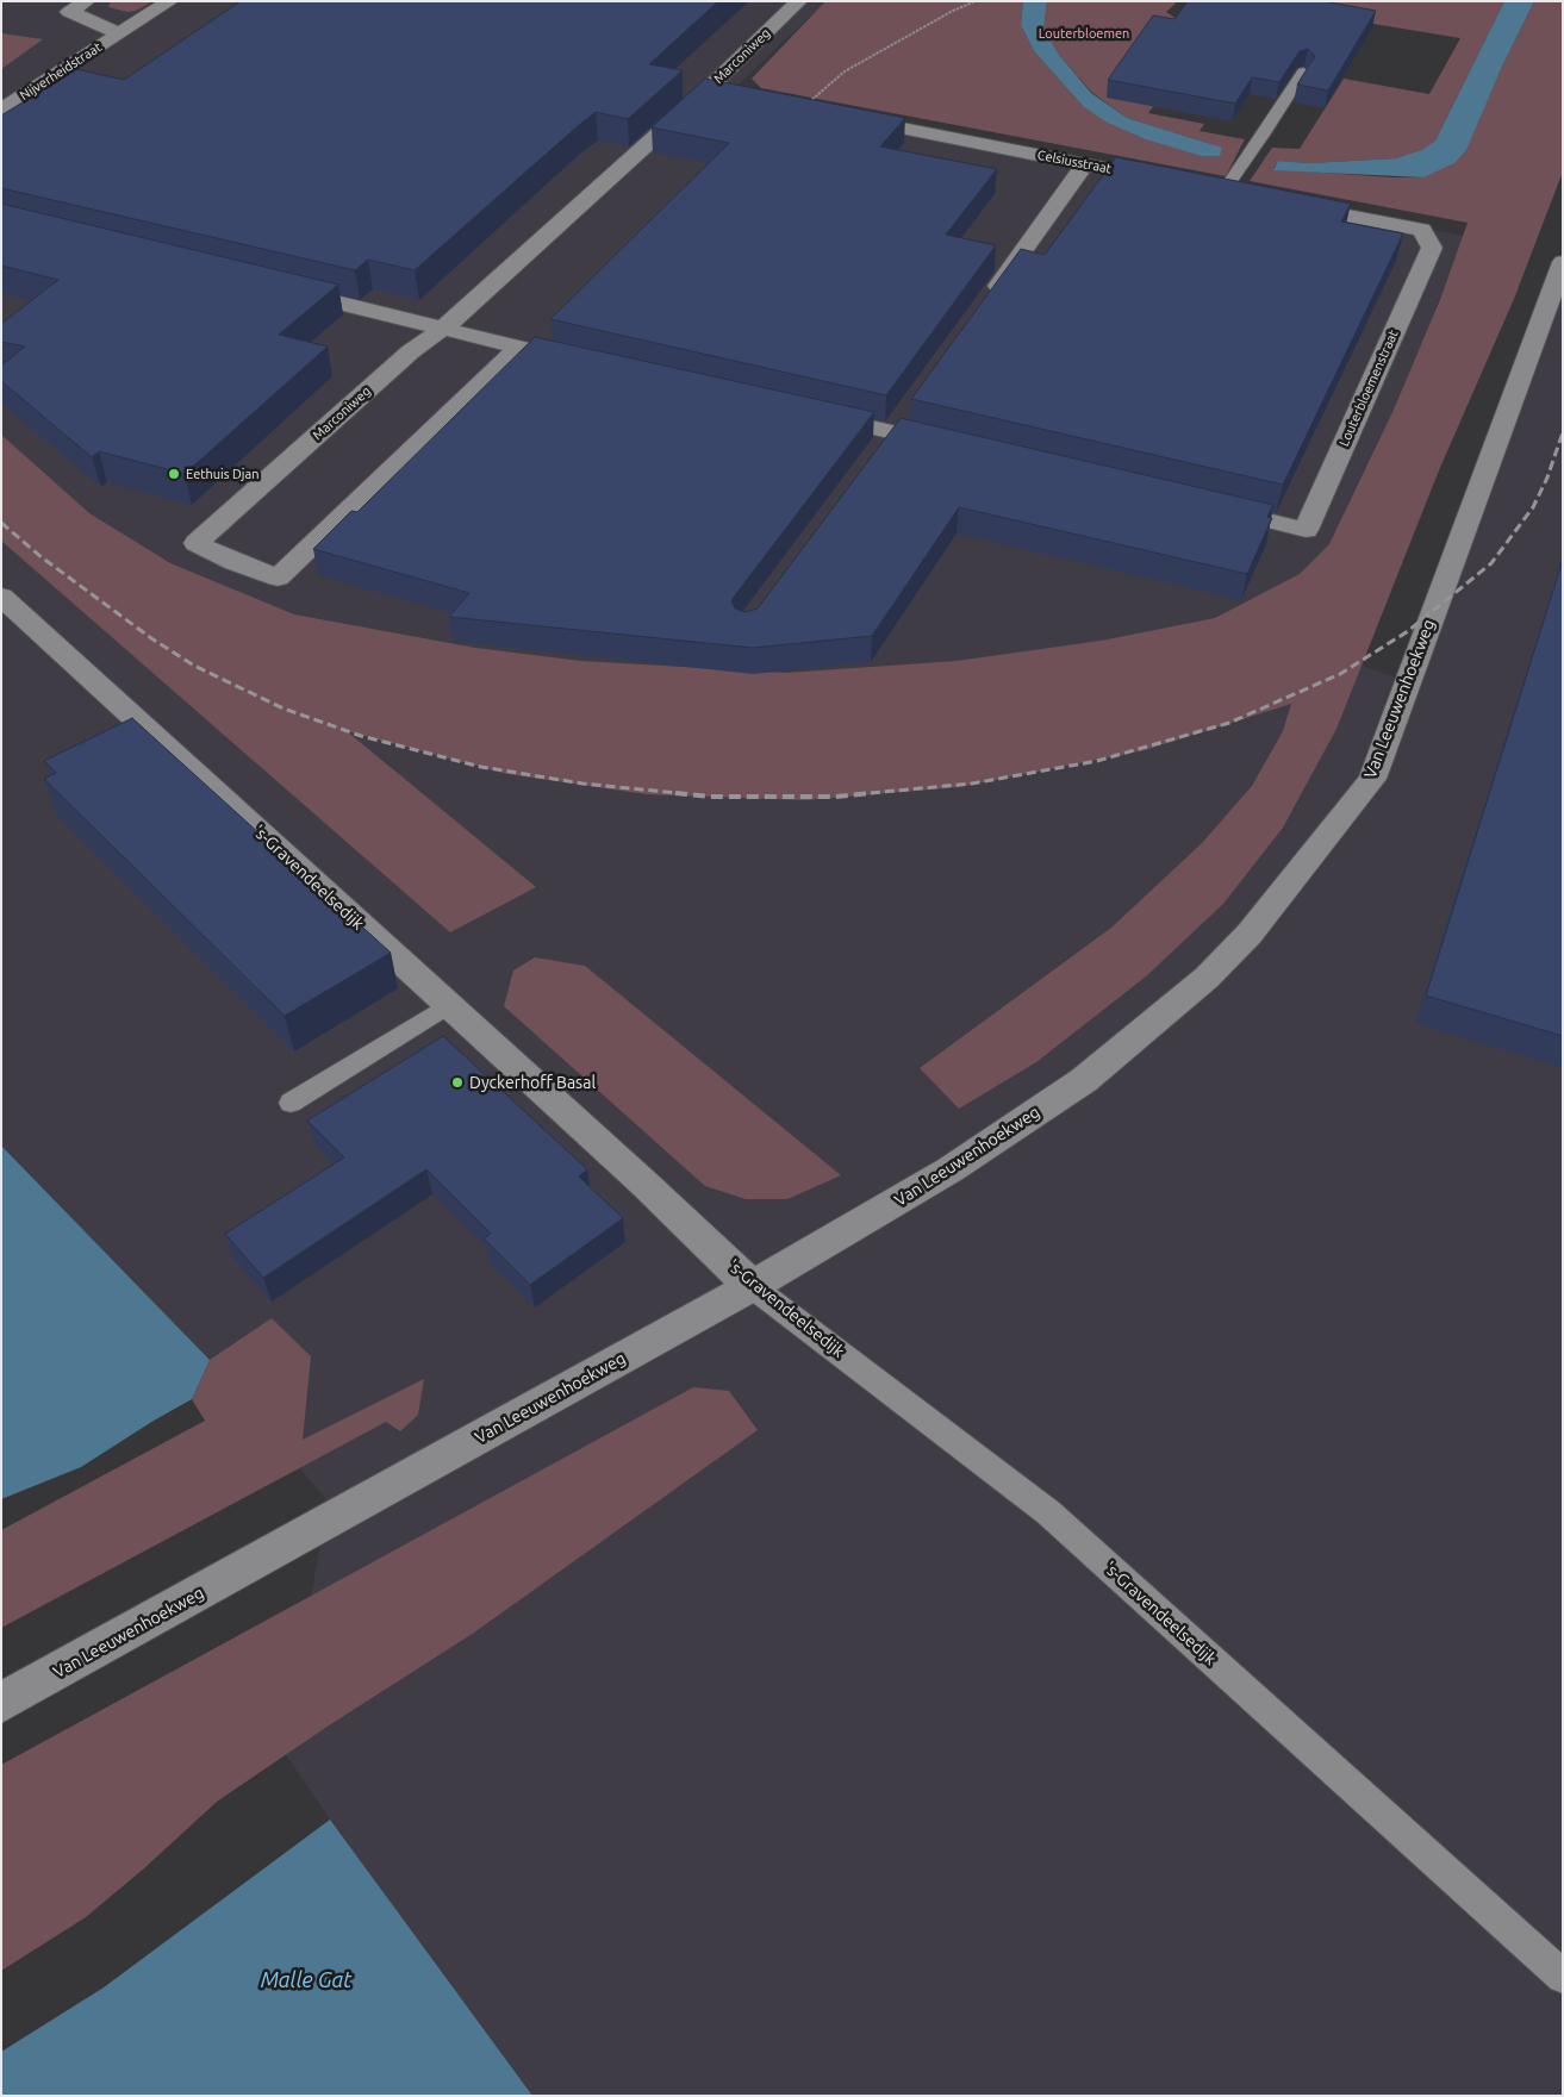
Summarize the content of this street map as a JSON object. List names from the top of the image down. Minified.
{"streets":{"street":["Marconiweg","Nijverheidstraat","Celsiusstraat","Louterbloemenstraat","Van Leeuwenhoekweg","'s-Gravendeelsedijk"]},"crossings":[["Van Leeuwenhoekweg","'s-Gravendeelsedijk"]],"water":["Malle Gat"],"parks":["Louterbloemen"],"places":["Eethuis Djan","Dyckerhoff Basal"]}
